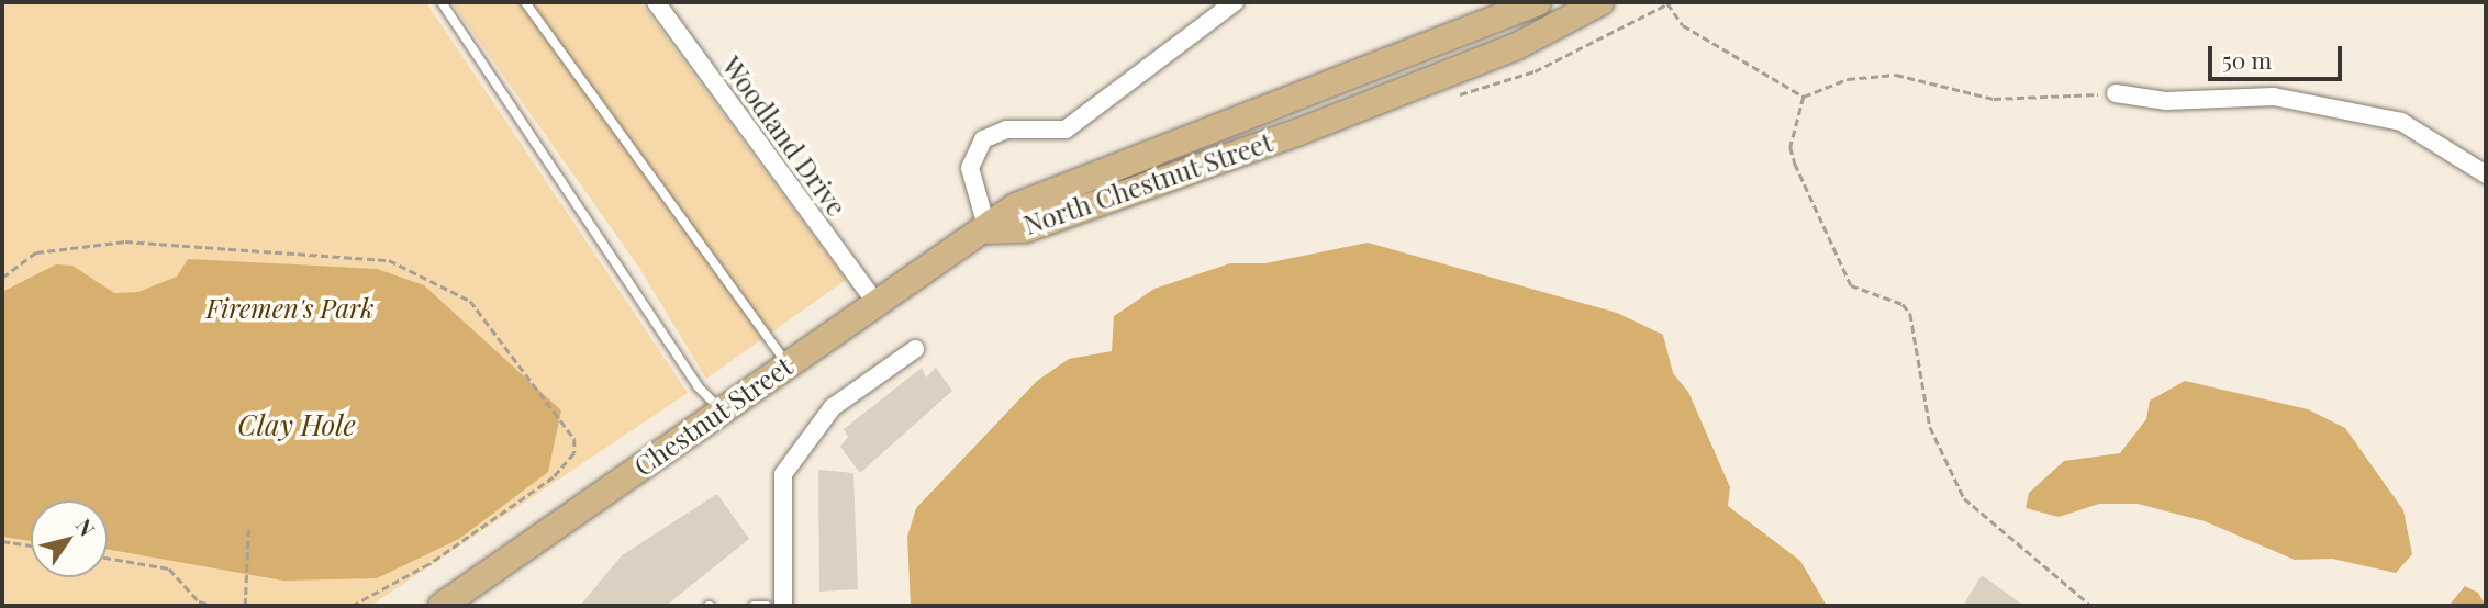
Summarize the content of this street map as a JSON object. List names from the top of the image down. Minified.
{"streets":{"main road":["North Chestnut Street","Chestnut Street"],"street":["Woodland Drive"]},"crossings":[["Woodland Drive","Chestnut Street"],["North Chestnut Street","Chestnut Street"]],"water":["Clay Hole"],"parks":["Firemen's Park"],"scale_bar":"50 m","north":"top right"}
